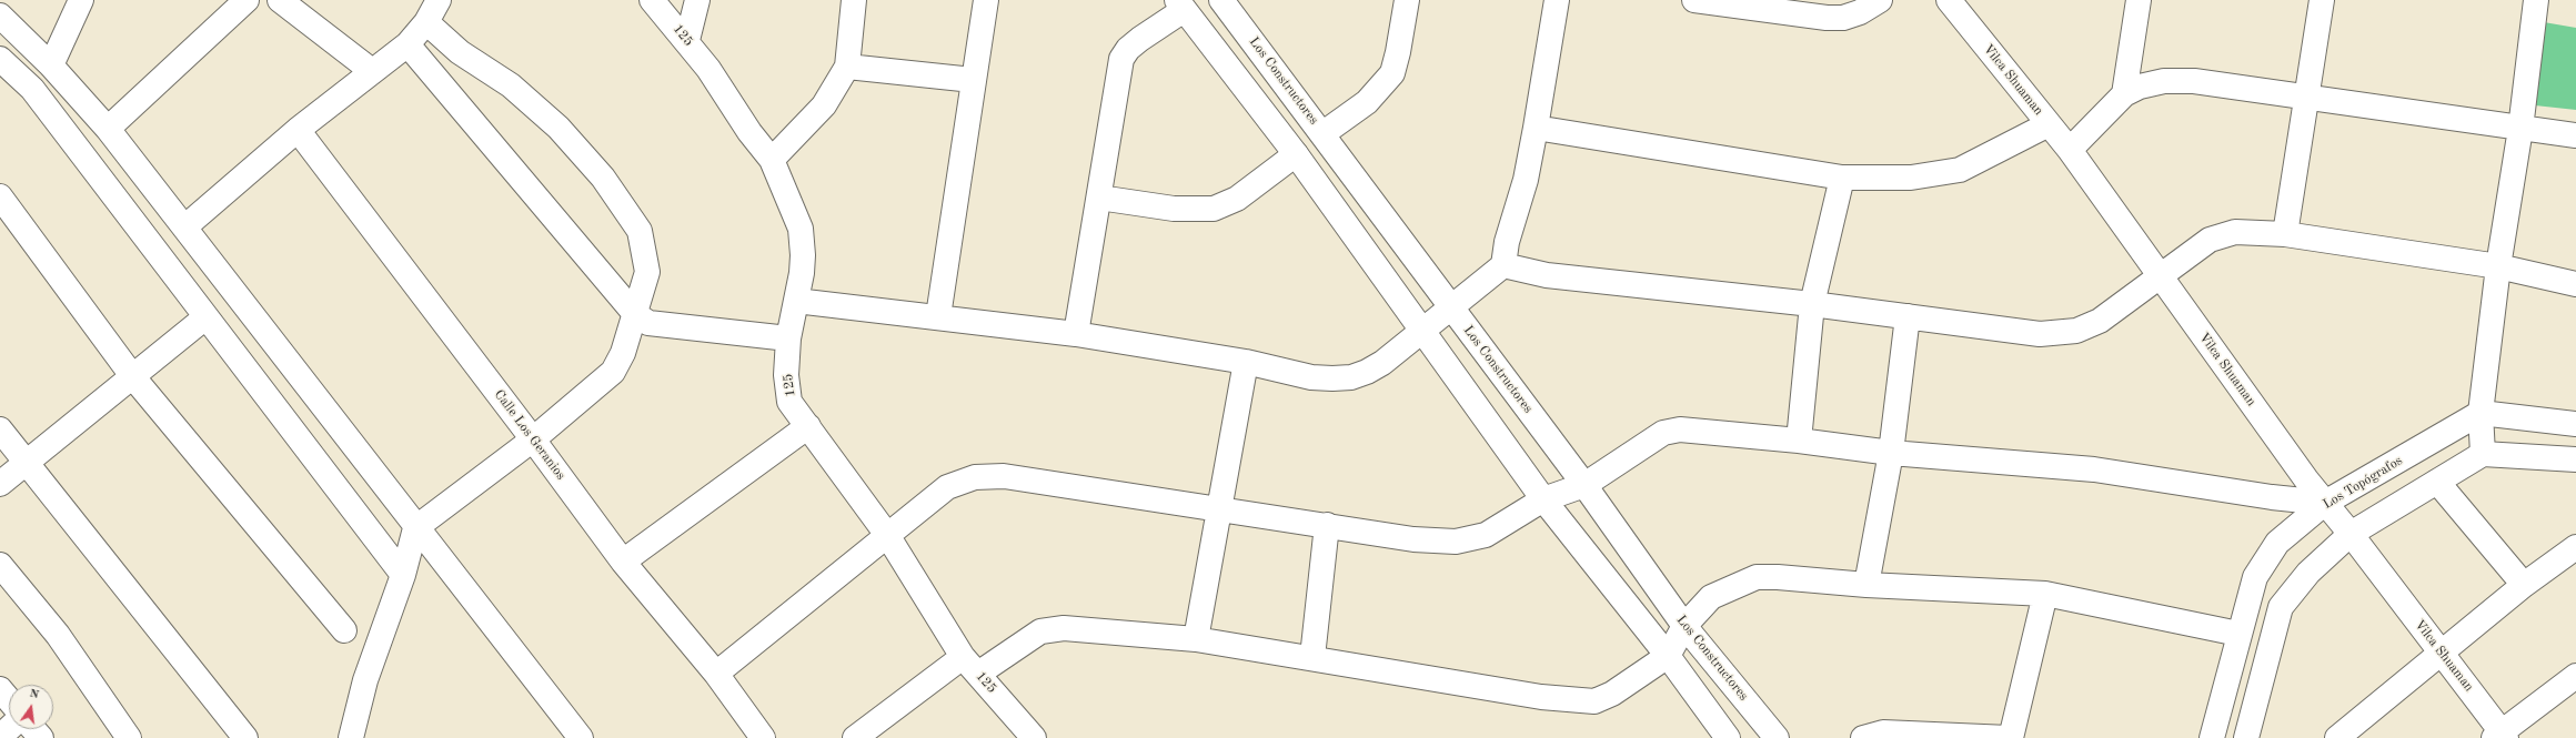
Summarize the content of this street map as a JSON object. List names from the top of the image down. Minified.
{"streets":{"street":["125","Vilca Shuaman","Los Constructores","Calle Los Geranios","Los Topógrafos"]},"crossings":[["Vilca Shuaman","Los Topógrafos"]],"north":"top"}
